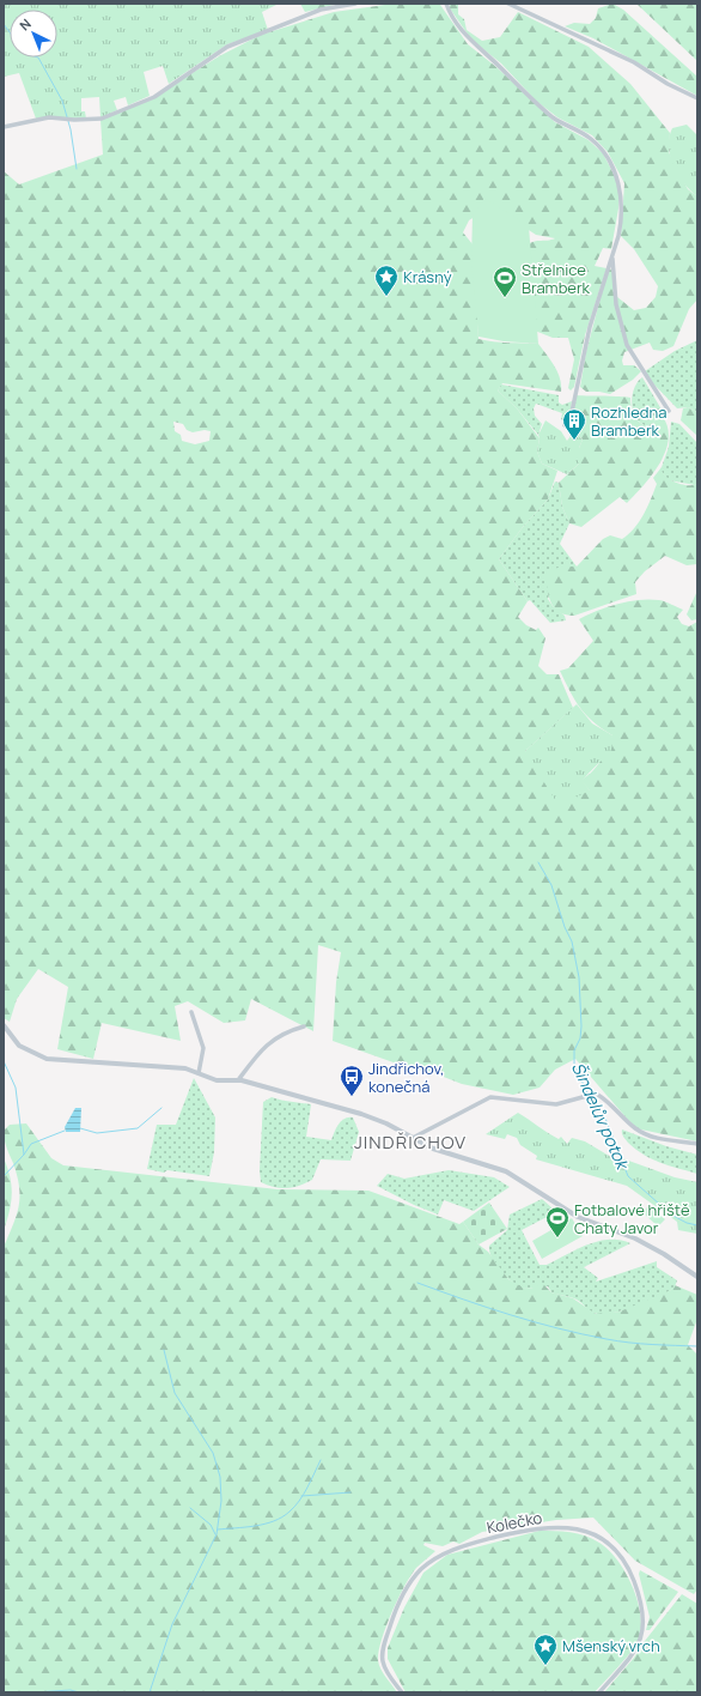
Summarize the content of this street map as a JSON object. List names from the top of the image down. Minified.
{"streets":{"street":["Kolečko"]},"districts":["JINDŘICHOV"],"water":["Šindelův potok"],"places":{"place":["Krásný","Mšenský vrch"],"sports":["Střelnice Bramberk","Fotbalové hřiště Chaty Javor"],"building":["Rozhledna Bramberk"],"bus stop":["Jindřichov, konečná"]},"north":"top left"}
